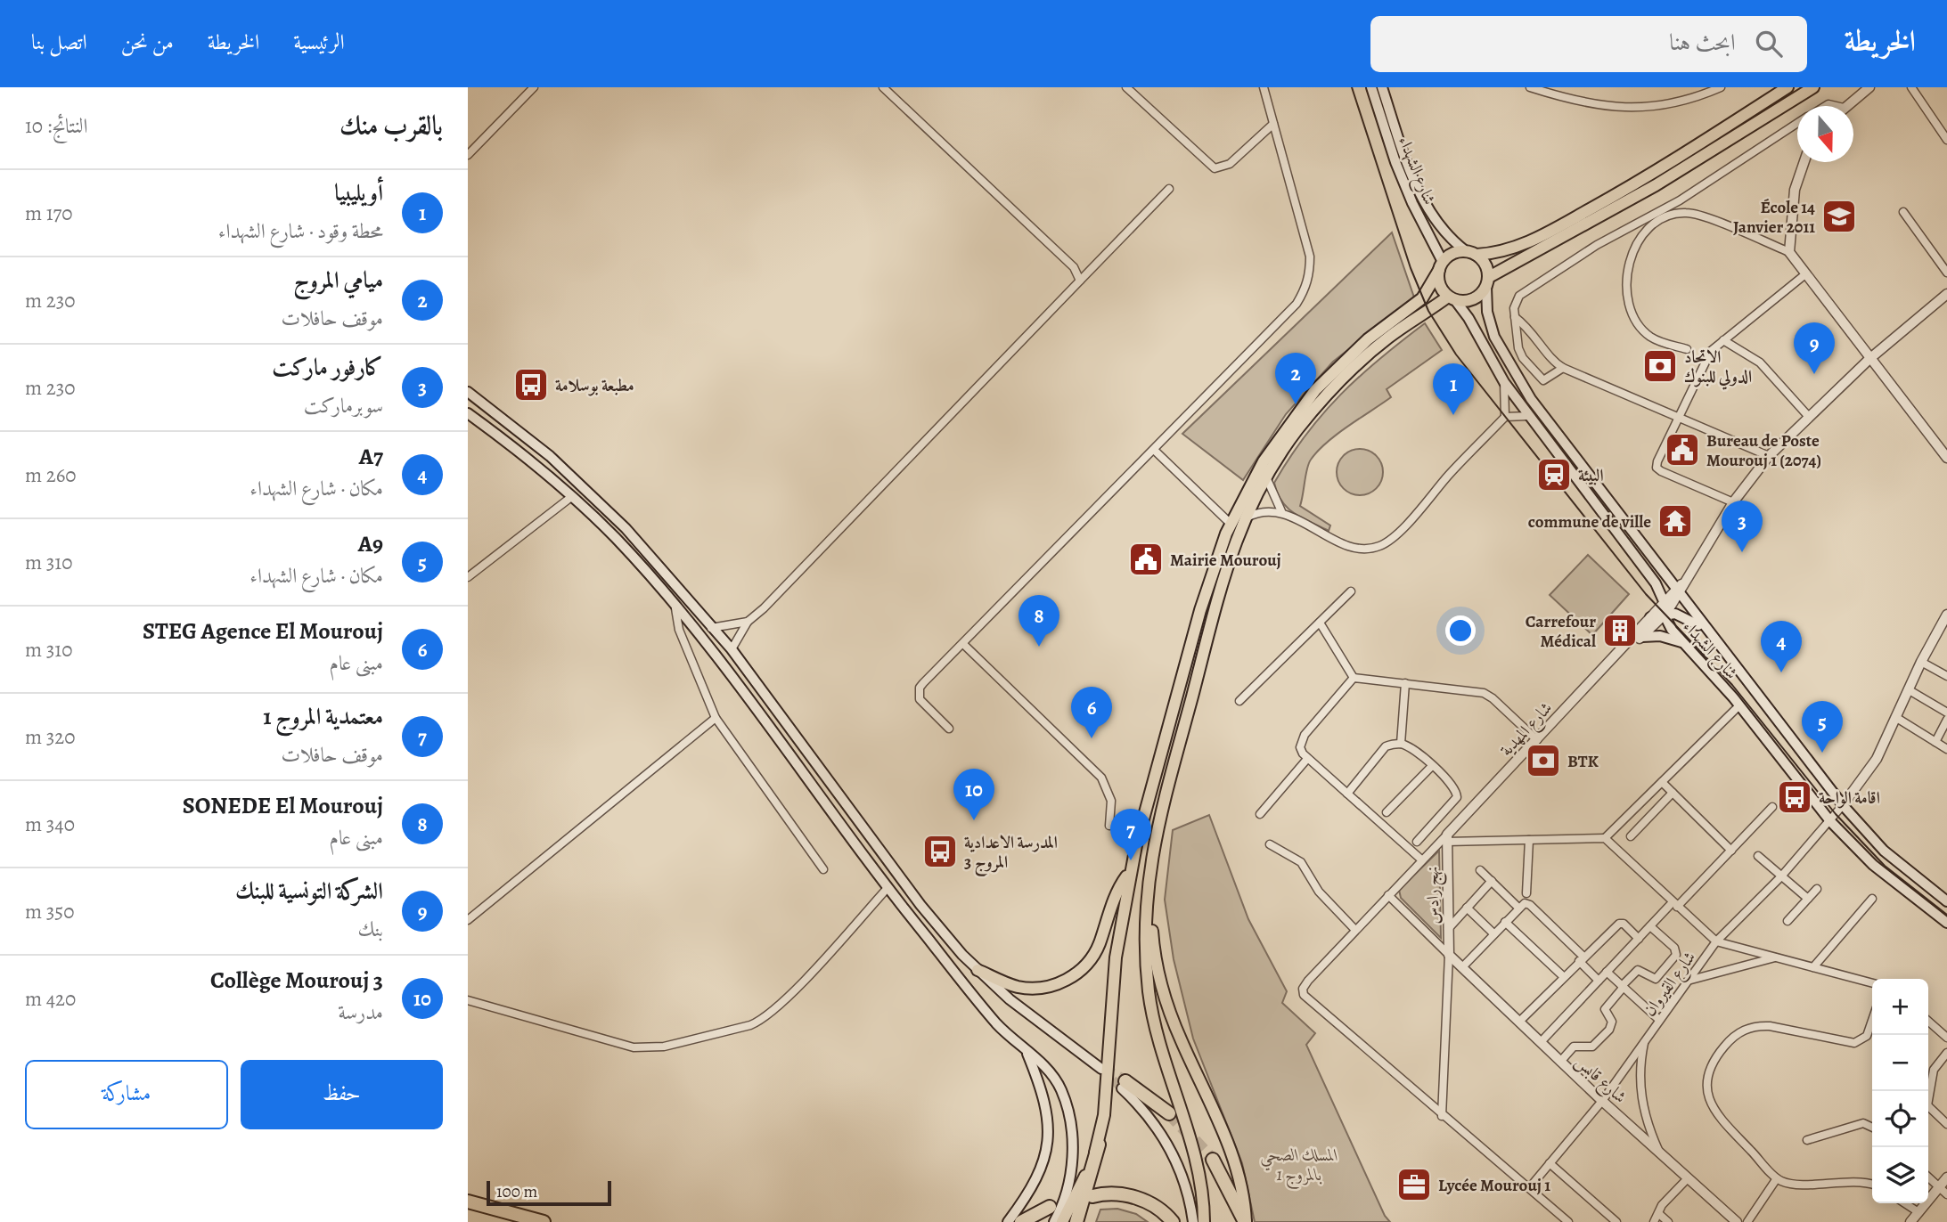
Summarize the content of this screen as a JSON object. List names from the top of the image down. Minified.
{"streets":{"main road":["شارع الشهداء"],"street":["شارع المهدية","نهج رادس","شارع القيروان","شارع قابس"]},"crossings":[["شارع الشهداء","شارع المهدية"],["شارع الشهداء","شارع القيروان"],["شارع المهدية","نهج رادس"],["نهج رادس","شارع قابس"],["شارع القيروان","شارع قابس"]],"parks":["المسلك الصحي بالمروج 1"],"places":{"school or university":["École 14 Janvier 2011"],"bank":["الاتحاد الدولي للبنوك","BTK"],"bus stop":["مطبعة بوسلامة","اقامة الواحة","المدرسة الاعدادية المروج 3"],"public building":["Bureau de Poste Mourouj 1 (2074)","Mairie Mourouj"],"station":["البيئة"],"temple":["commune de ville"],"building":["Carrefour Médical"],"office":["Lycée Mourouj 1"]},"scale_bar":"100 m","north":"bottom","page":{"header":"الخريطة","search":"ابحث هنا","nav":["الرئيسية","الخريطة","من نحن","اتصل بنا"],"heading":["بالقرب منك","النتائج: 10"],"list":[{"mark":"1","name":"أويليبيا","note":"محطة وقود · شارع الشهداء","value":"170 m"},{"mark":"2","name":"ميامي المروج","note":"موقف حافلات","value":"230 m"},{"mark":"3","name":"كارفور ماركت","note":"سوبرماركت","value":"230 m"},{"mark":"4","name":"A7","note":"مكان · شارع الشهداء","value":"260 m"},{"mark":"5","name":"A9","note":"مكان · شارع الشهداء","value":"310 m"},{"mark":"6","name":"STEG Agence El Mourouj","note":"مبنى عام","value":"310 m"},{"mark":"7","name":"معتمدية المروج 1","note":"موقف حافلات","value":"320 m"},{"mark":"8","name":"SONEDE El Mourouj","note":"مبنى عام","value":"340 m"},{"mark":"9","name":"الشركة التونسية للبنك","note":"بنك","value":"350 m"},{"mark":"10","name":"Collège Mourouj 3","note":"مدرسة","value":"420 m"}],"pins":["9","2","1","3","8","4","6","5","10","7"],"map_buttons":["+","−"],"buttons":["حفظ","مشاركة"],"scale":"100 m"}}
